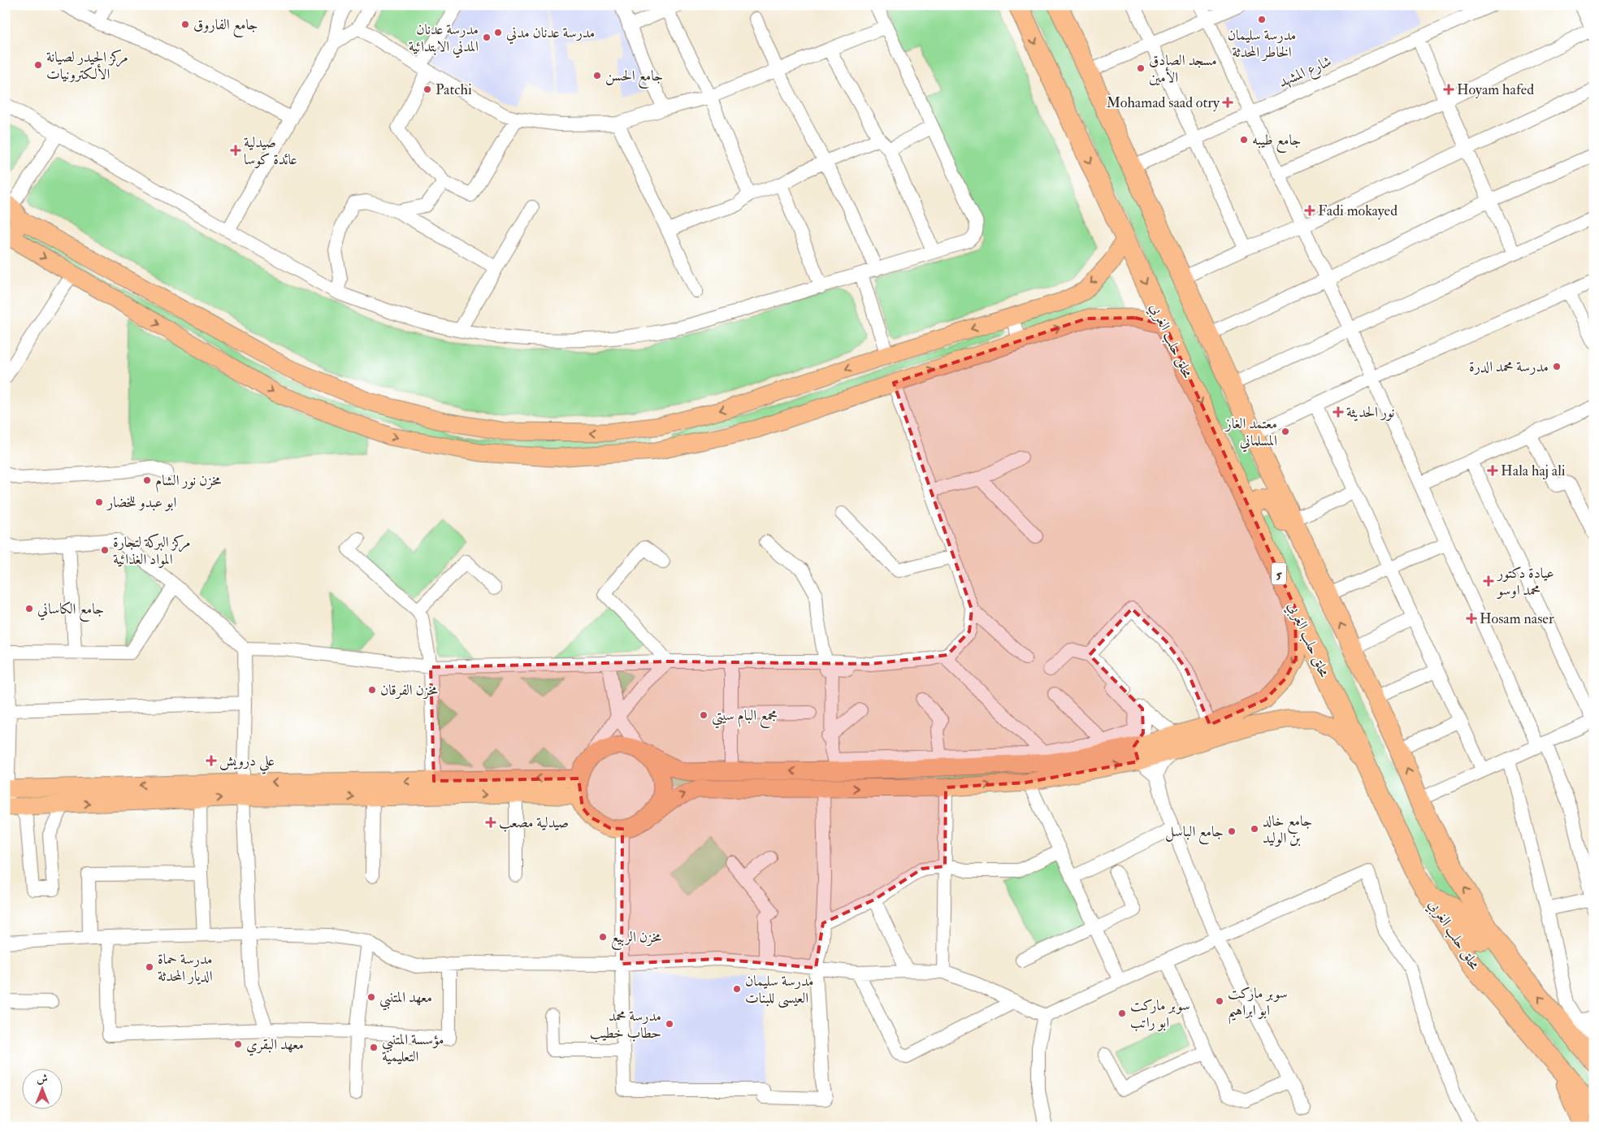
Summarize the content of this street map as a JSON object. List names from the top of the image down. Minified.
{"streets":{"highway":["محلق حلب الغربي","5"],"street":["شارع المشهد"]},"places":{"other":["مدرسة سليمان الخاطر المحدثة","جامع الفاروق","مدرسة عدنان مدني","مدرسة عدنان المدني الابتدائية","مركز الحيدر لصيانة الألكترونيات","مسجد الصادق الأمين","جامع الحسن","Patchi","جامع طيبه","مدرسة محمد الدرة","معتمد الغاز المسلماني","مخزن نور الشام","ابو عبدو للخضار","مركز البركة لتجارة المواد الغذائية","جامع الكاساني","مخزن الفرقان","مجمع البام سيتي","جامع خالد بن الوليد","جامع الباسل","مخزن الربيع","مدرسة حماة الديار المحدثة","مدرسة سليمان العيسى للبنات","معهد المتنبي","سوبر ماركت ابو ابراهيم","سوبر ماركت ابو راتب","مدرسة محمد حطاب خطيب","معهد البقري","مؤسسة المتنبي التعليمية"],"health":["Hoyam hafed","Mohamad saad otry","صيدلية عائدة كوسا","Fadi mokayed","نور الحديثة","Hala haj ali","عيادة دكتور محمد اوسو","Hosam naser","علي درويش","صيدلية مصعب"]},"north":"top"}
